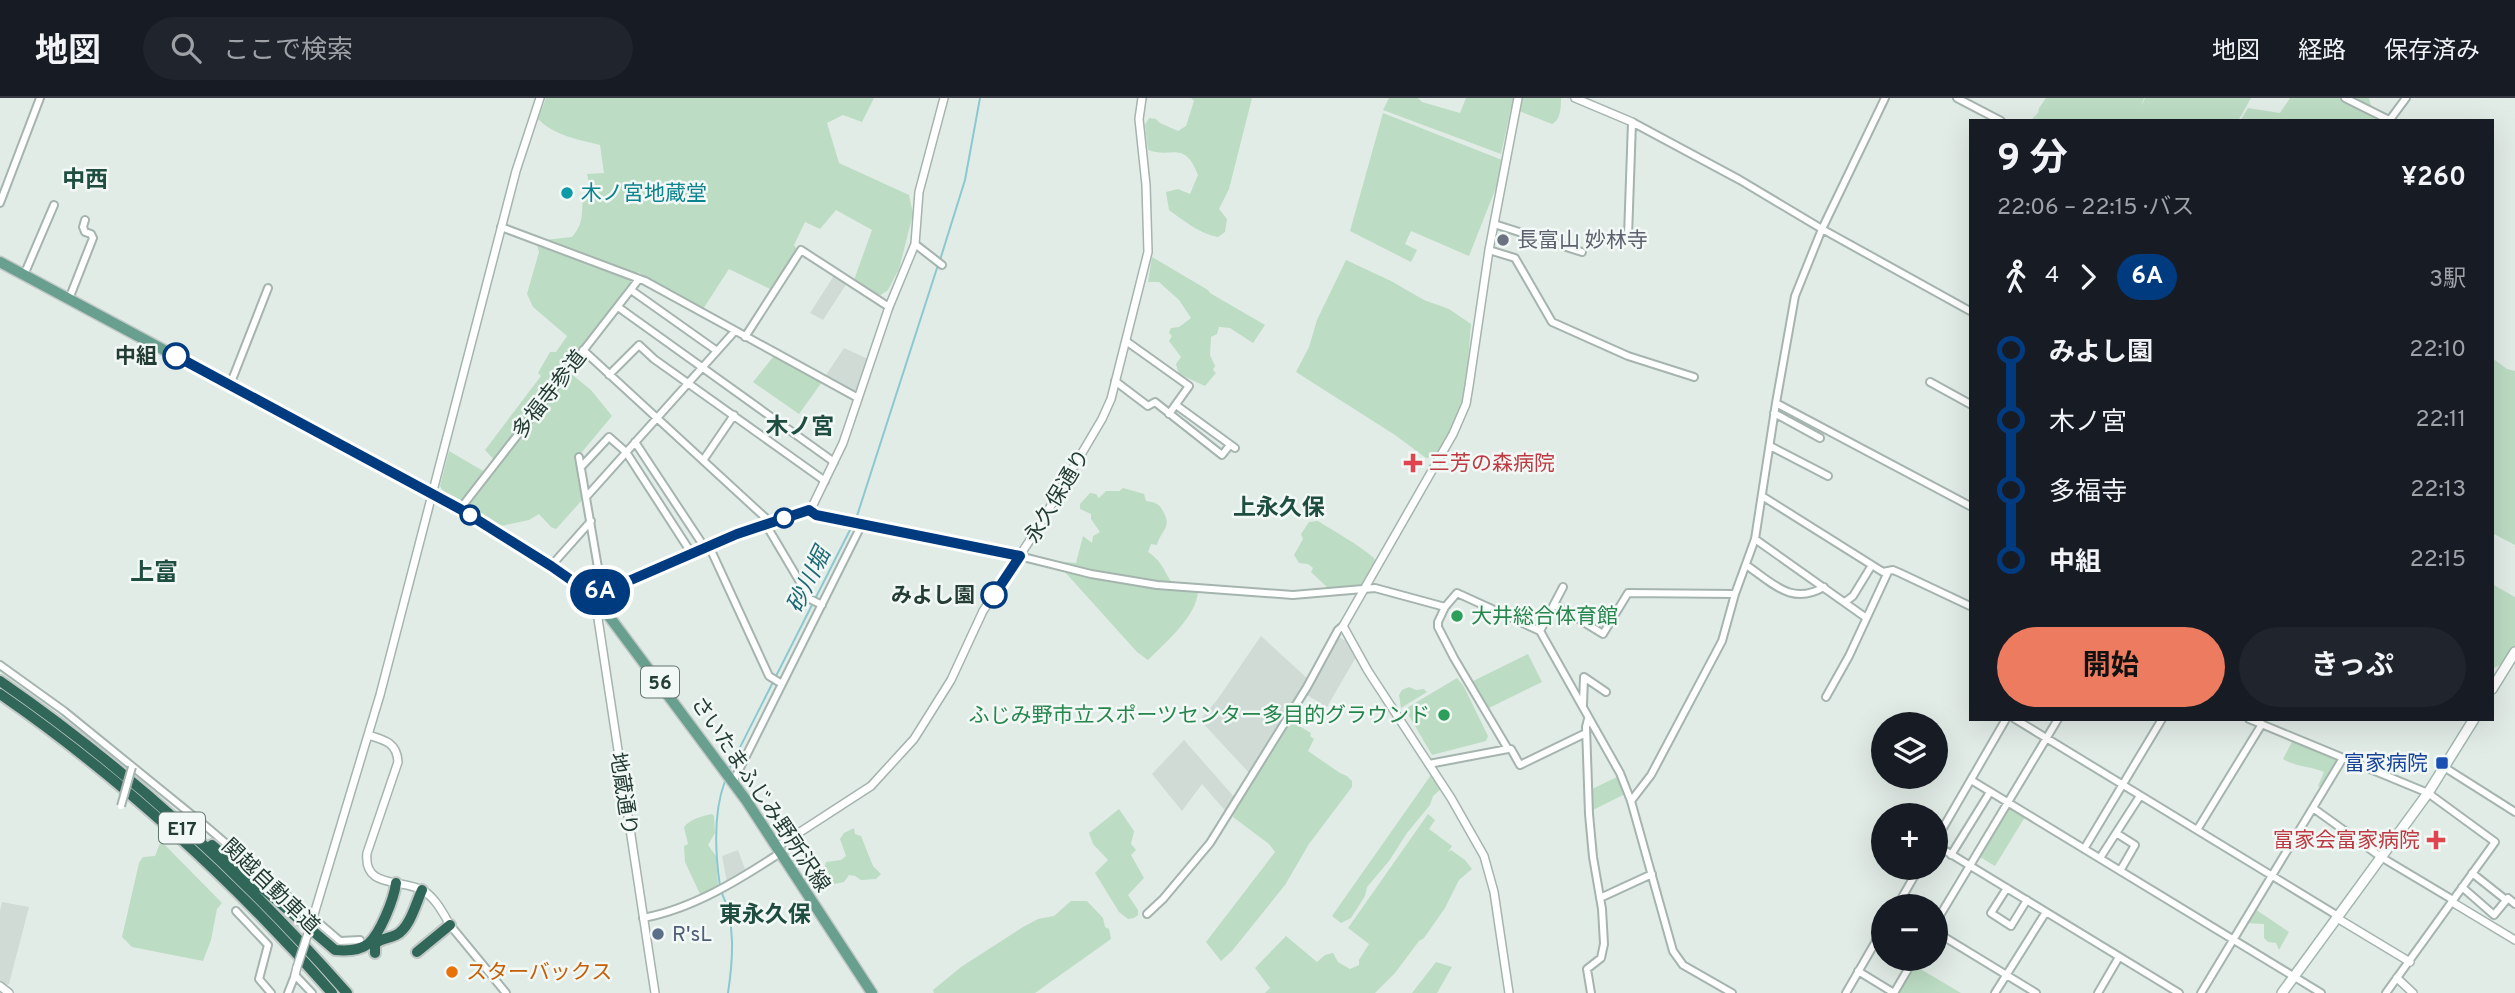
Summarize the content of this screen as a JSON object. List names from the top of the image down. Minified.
{"streets":{"highway":["E17","関越自動車道"],"main road":["56","さいたまふじみ野所沢線"],"street":["多福寺参道","永久保通り","地蔵通り"]},"crossings":[["多福寺参道","さいたまふじみ野所沢線"],["永久保通り","地蔵通り"],["永久保通り","さいたまふじみ野所沢線"],["地蔵通り","さいたまふじみ野所沢線"]],"districts":["中西","木ノ宮","上永久保","上富","東永久保"],"water":["砂川堀"],"places":{"other":["木ノ宮地蔵堂","長富山 妙林寺","中組","みよし園","大井総合体育館","ふじみ野市⽴スポーツセンター多⽬的グラウンド","R'sL","スターバックス"],"health":["三芳の森病院","富家会富家病院"],"transit":["富家病院"]},"lines":["bus line 6A"],"page":{"header":"地図","search":"ここで検索","nav":["地図","経路","保存済み"],"on_map":"6A","heading":["9 分","22:06 – 22:15 · バス","¥260"],"legs":["4","6A","3駅"],"list":[{"name":"みよし園","value":"22:10"},{"name":"木ノ宮","value":"22:11"},{"name":"多福寺","value":"22:13"},{"name":"中組","value":"22:15"}],"buttons":["開始","きっぷ"],"map_buttons":["+","−"]}}
